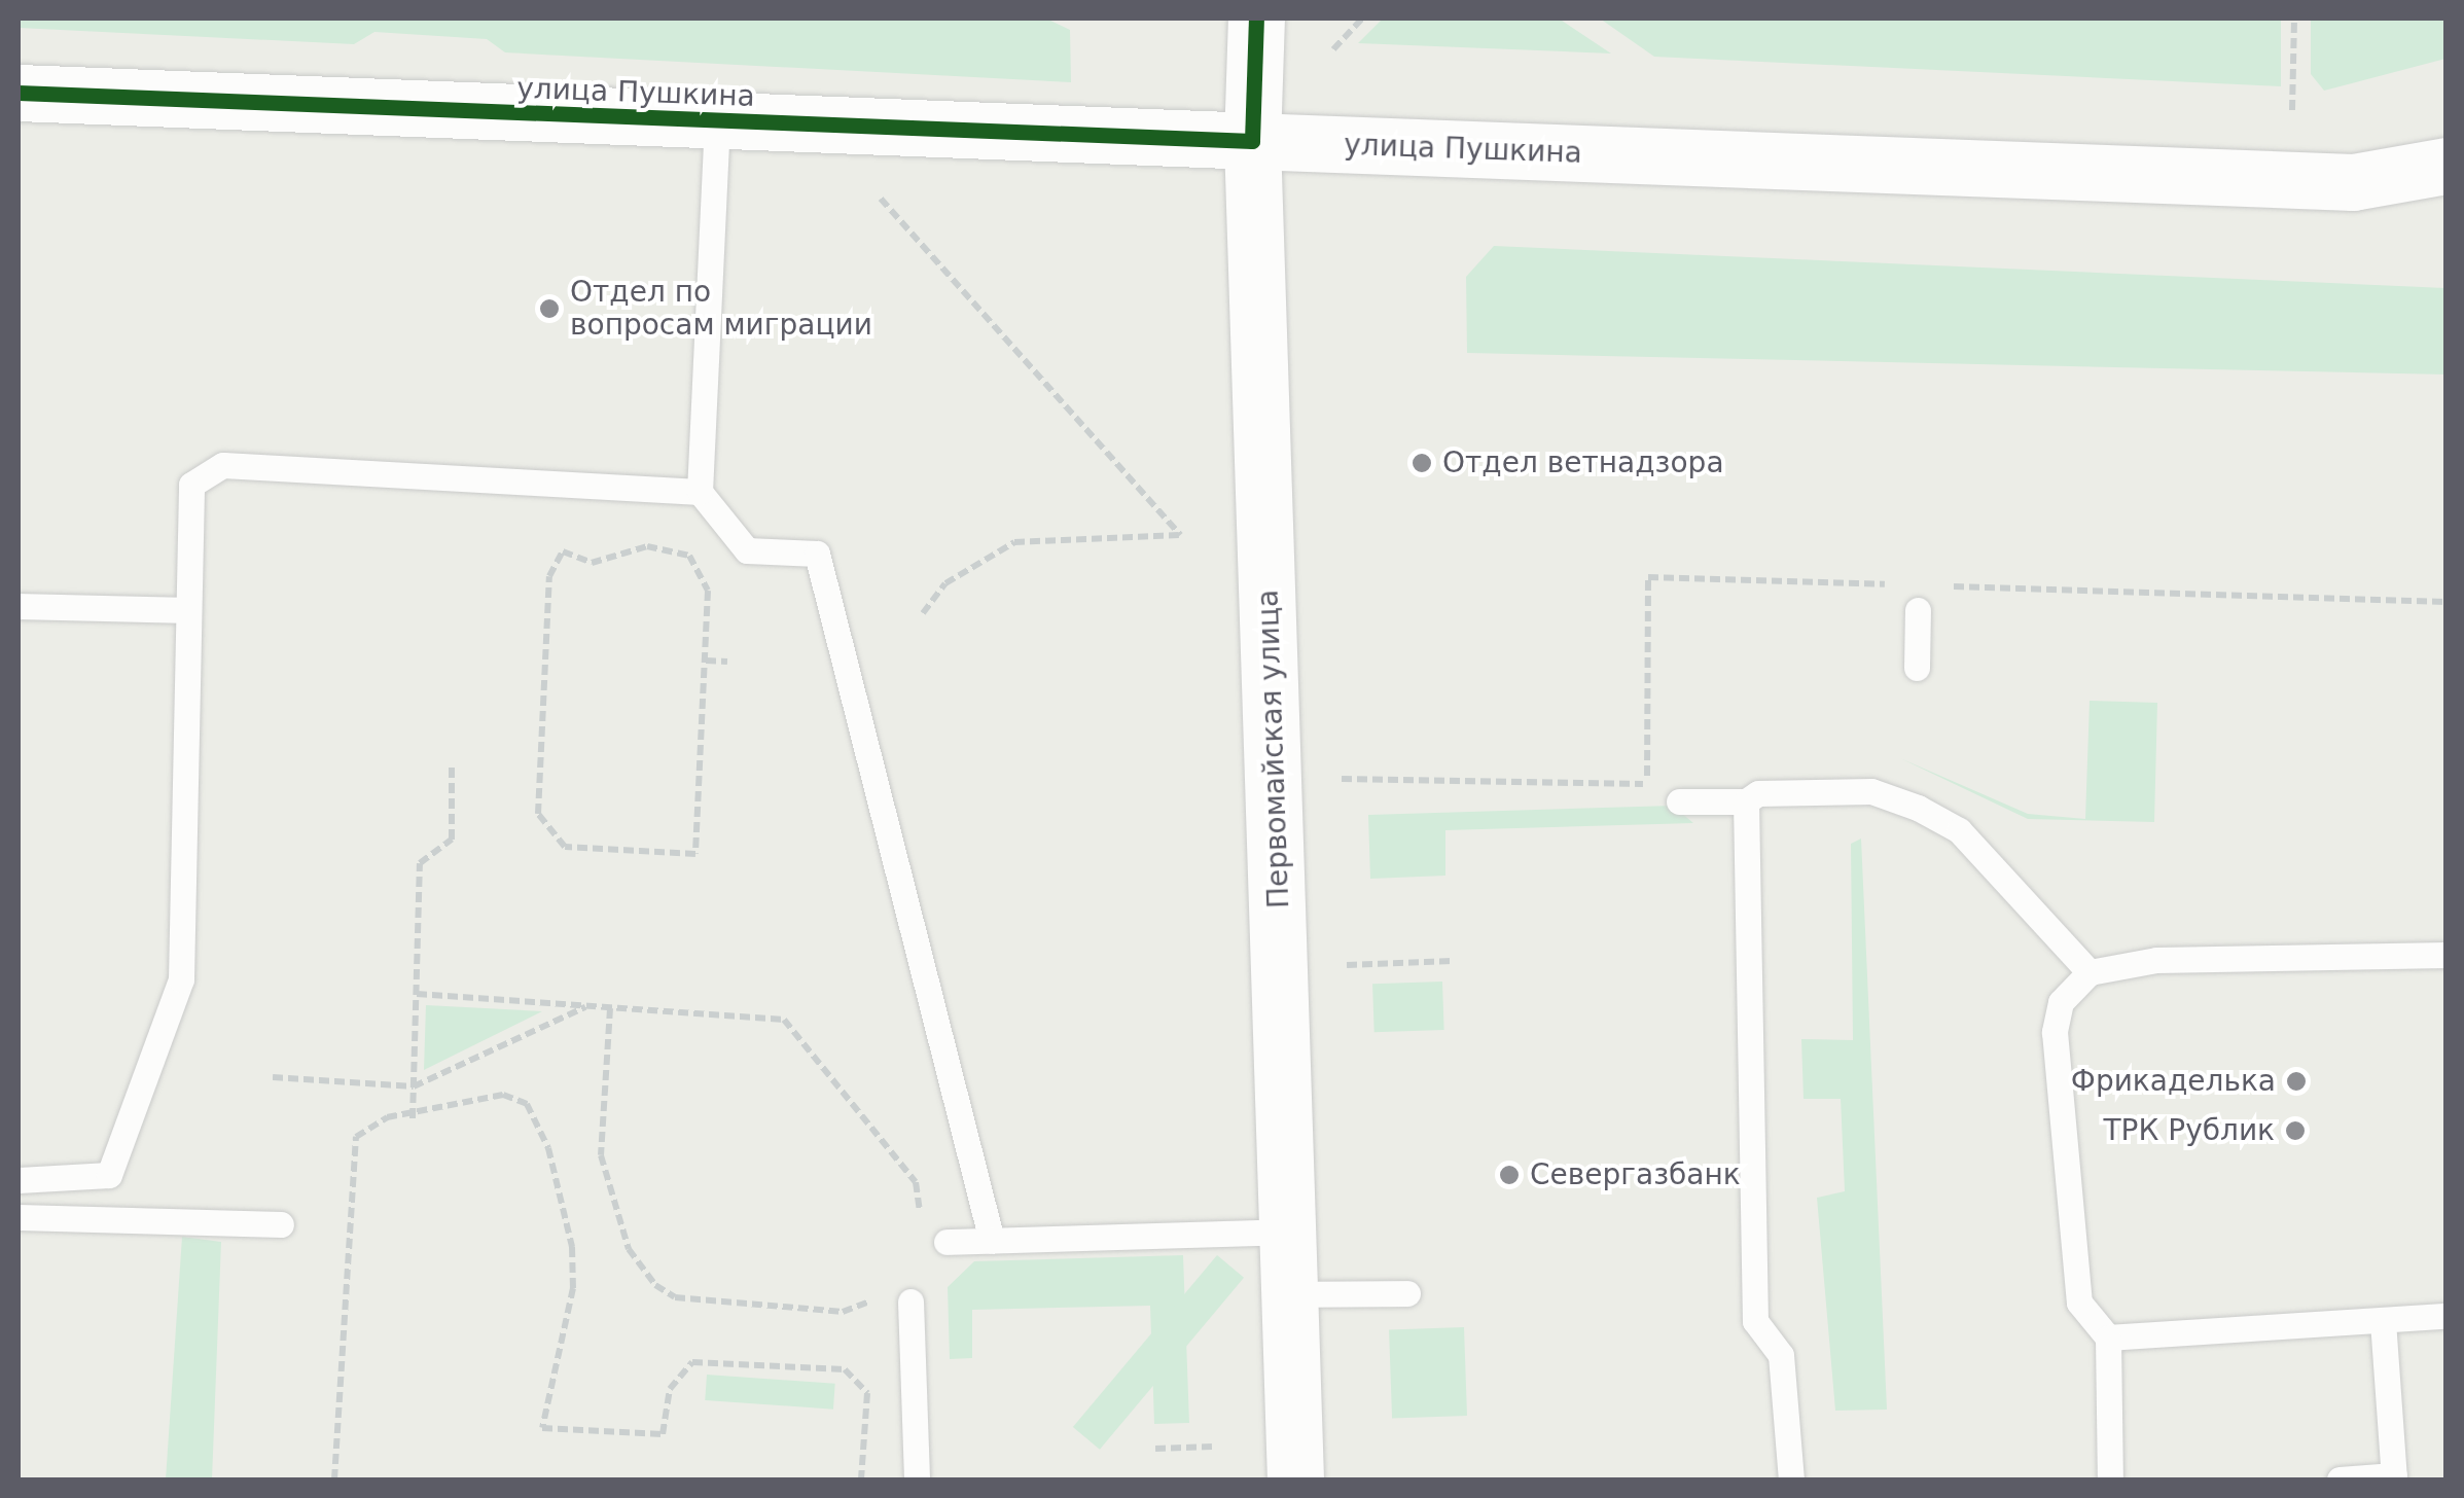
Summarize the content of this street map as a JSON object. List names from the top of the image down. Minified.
{"streets":{"main road":["улица Пушкина","Первомайская улица"]},"crossings":[["улица Пушкина","Первомайская улица"]],"places":["Отдел по вопросам миграции","Отдел ветнадзора","Фрикаделька","ТРК Рублик","Севергазбанк"]}
